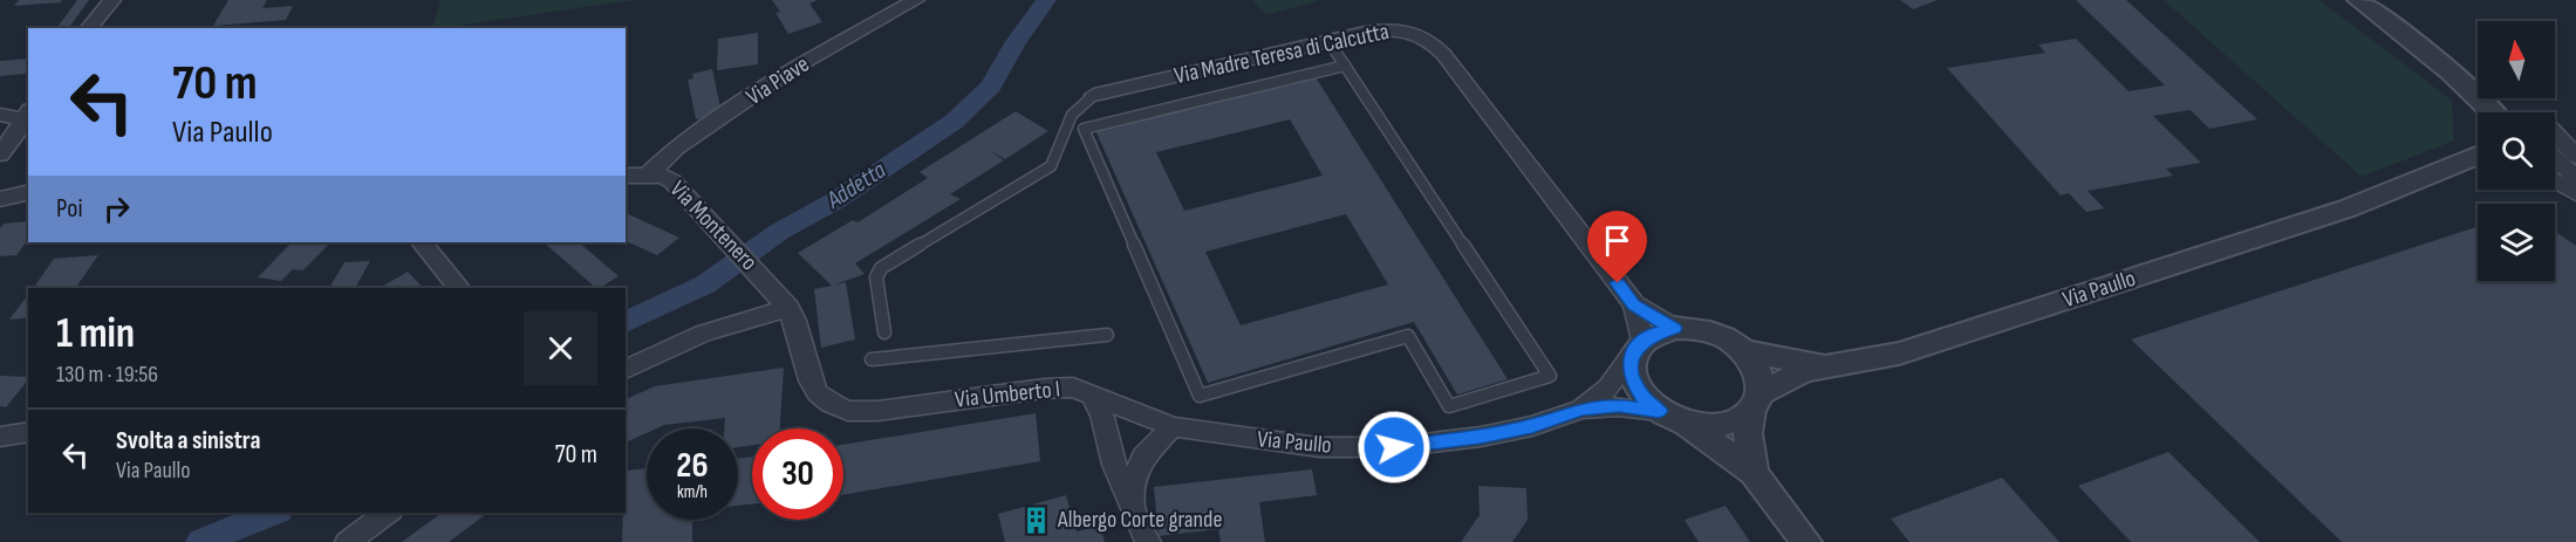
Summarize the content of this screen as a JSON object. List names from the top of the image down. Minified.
{"streets":{"street":["Via Madre Teresa di Calcutta","Via Piave","Via Montenero","Via Paullo","Via Umberto I"]},"crossings":[["Via Madre Teresa di Calcutta","Via Paullo"],["Via Piave","Via Montenero"],["Via Montenero","Via Umberto I"],["Via Paullo","Via Umberto I"]],"water":["Addetta"],"places":{"building":["Albergo Corte grande"]},"north":"top","page":{"turn":["70 m","Via Paullo"],"then":"Poi","heading":["1 min","130 m · 19:56"],"list":[{"name":"Svolta a sinistra","note":"Via Paullo","value":"70 m"}],"speed":"26 km/h","limit":"30"}}
